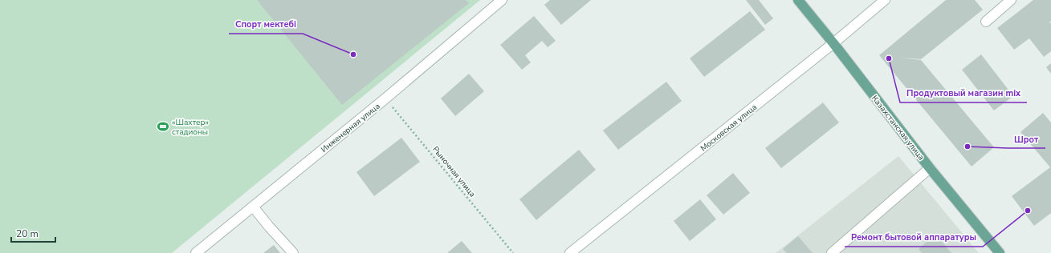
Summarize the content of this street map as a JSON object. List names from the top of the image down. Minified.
{"streets":{"main road":["Казахстанская улица"],"street":["Инженерная улица","Московская улица"],"path":["Рыночная улица"]},"crossings":[["Инженерная улица","Рыночная улица"],["Московская улица","Казахстанская улица"]],"places":{"other":["Спорт мектебі","Продуктовый магазин mix","Шрот","Ремонт бытовой аппаратуры"],"sports":["«Шахтер» стадионы"]},"scale_bar":"20 m"}
